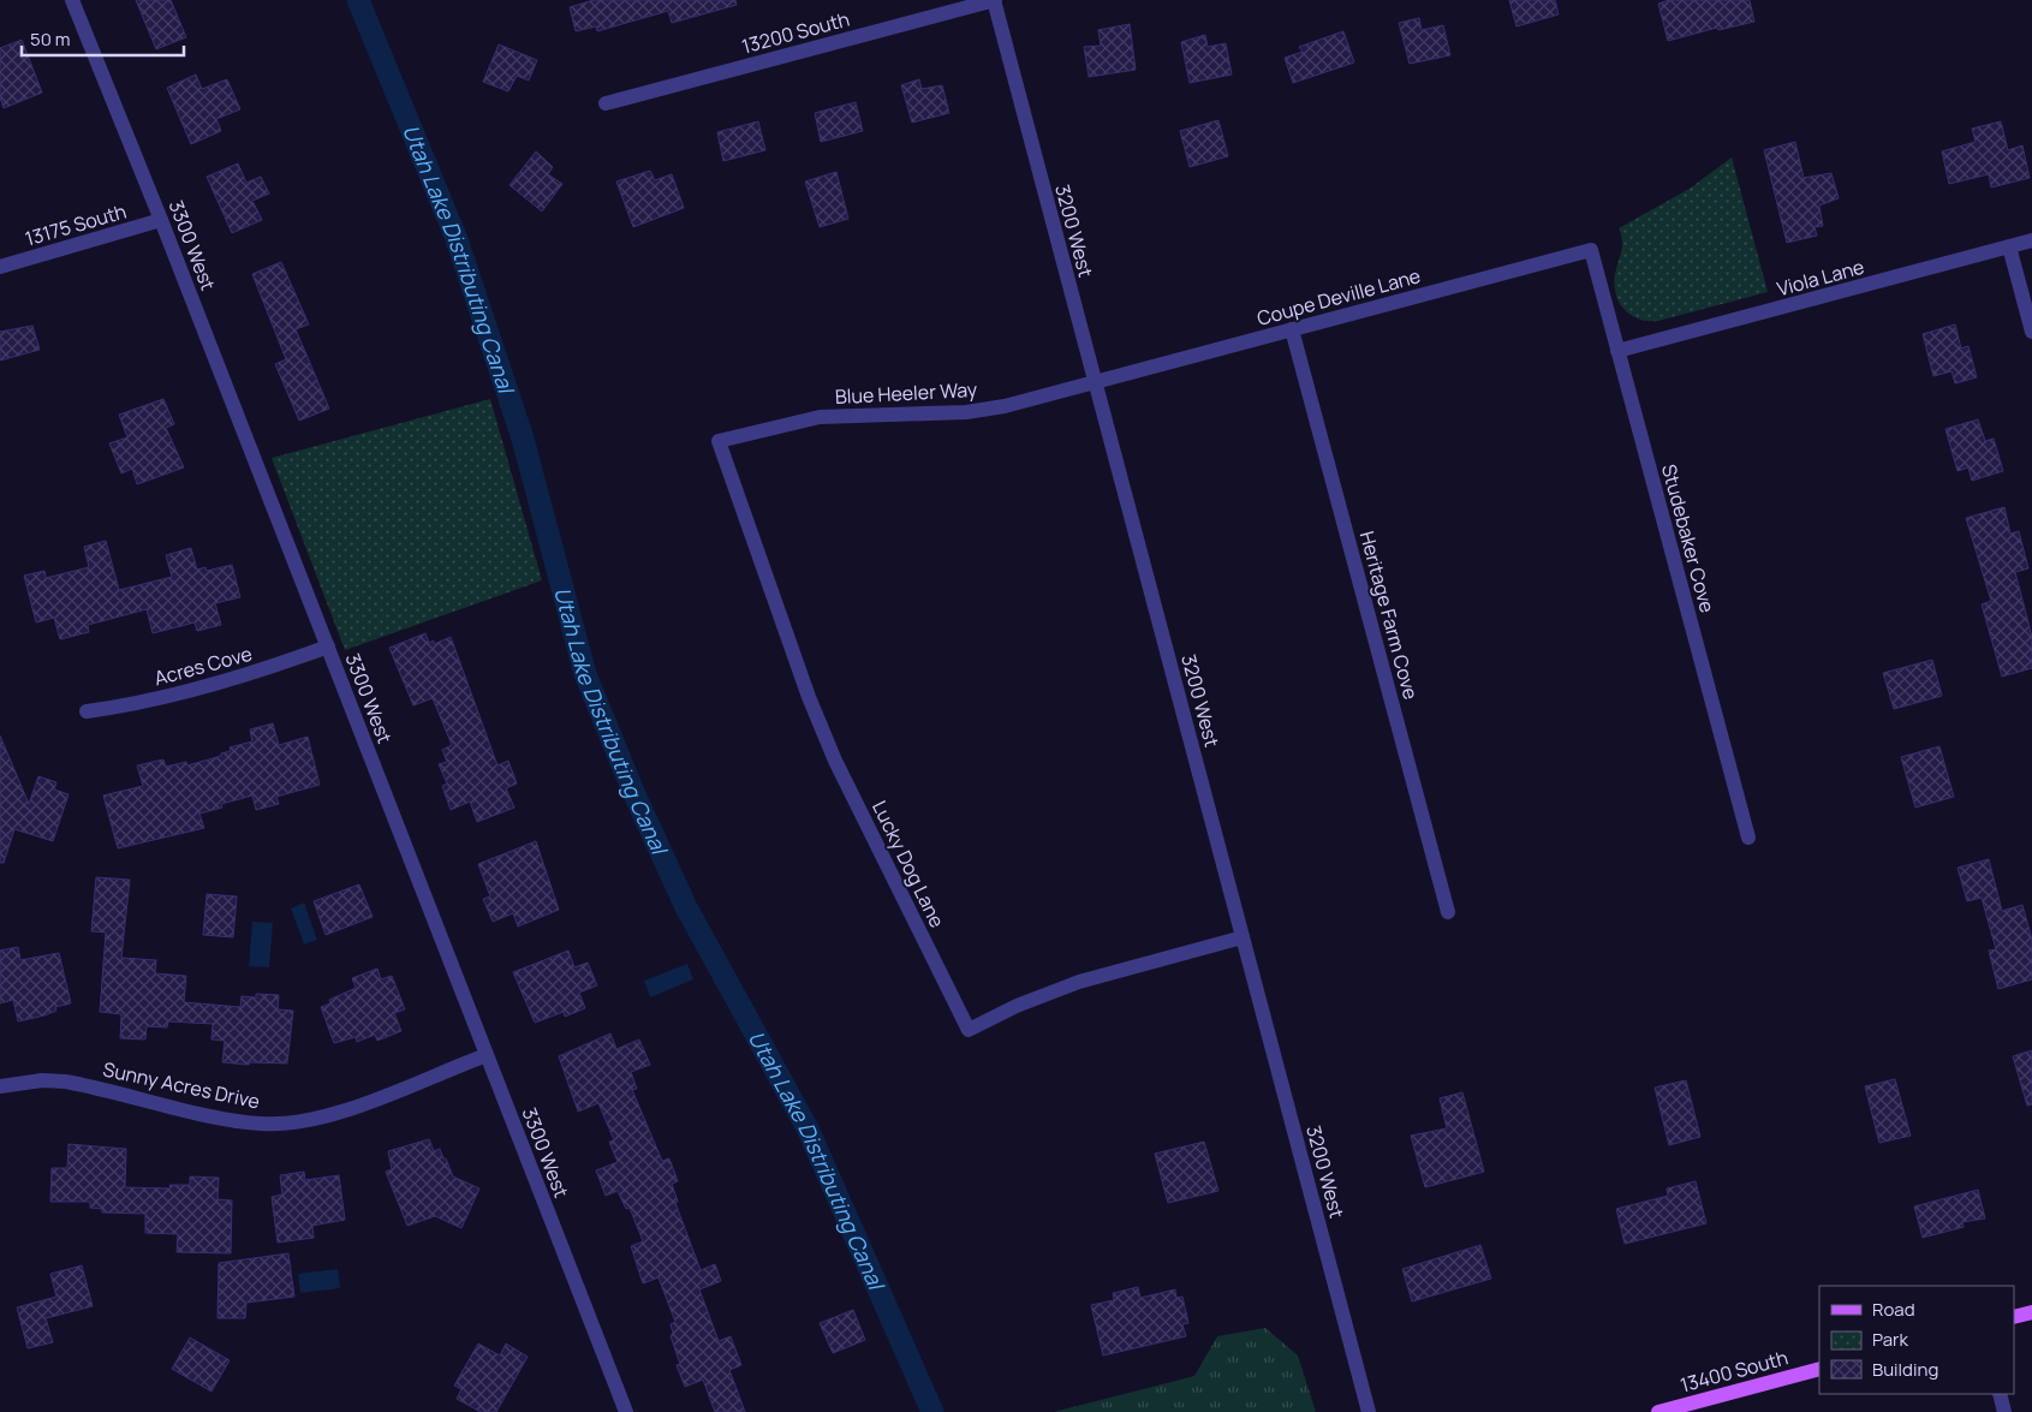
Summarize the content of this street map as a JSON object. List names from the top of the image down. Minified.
{"streets":{"main road":["13400 South"],"street":["13200 South","13175 South","3200 West","3300 West","Viola Lane","Coupe Deville Lane","Blue Heeler Way","Studebaker Cove","Heritage Farm Cove","Acres Cove","Lucky Dog Lane","Sunny Acres Drive"]},"crossings":[["13200 South","3200 West"],["13175 South","3300 West"],["3200 West","Coupe Deville Lane"],["3200 West","Blue Heeler Way"],["3200 West","Lucky Dog Lane"],["3300 West","Acres Cove"],["3300 West","Sunny Acres Drive"],["Viola Lane","Studebaker Cove"],["Coupe Deville Lane","Blue Heeler Way"],["Coupe Deville Lane","Studebaker Cove"],["Coupe Deville Lane","Heritage Farm Cove"],["Blue Heeler Way","Lucky Dog Lane"]],"water":["Utah Lake Distributing Canal"],"legend":["Road","Park","Building"],"scale_bar":"50 m"}
